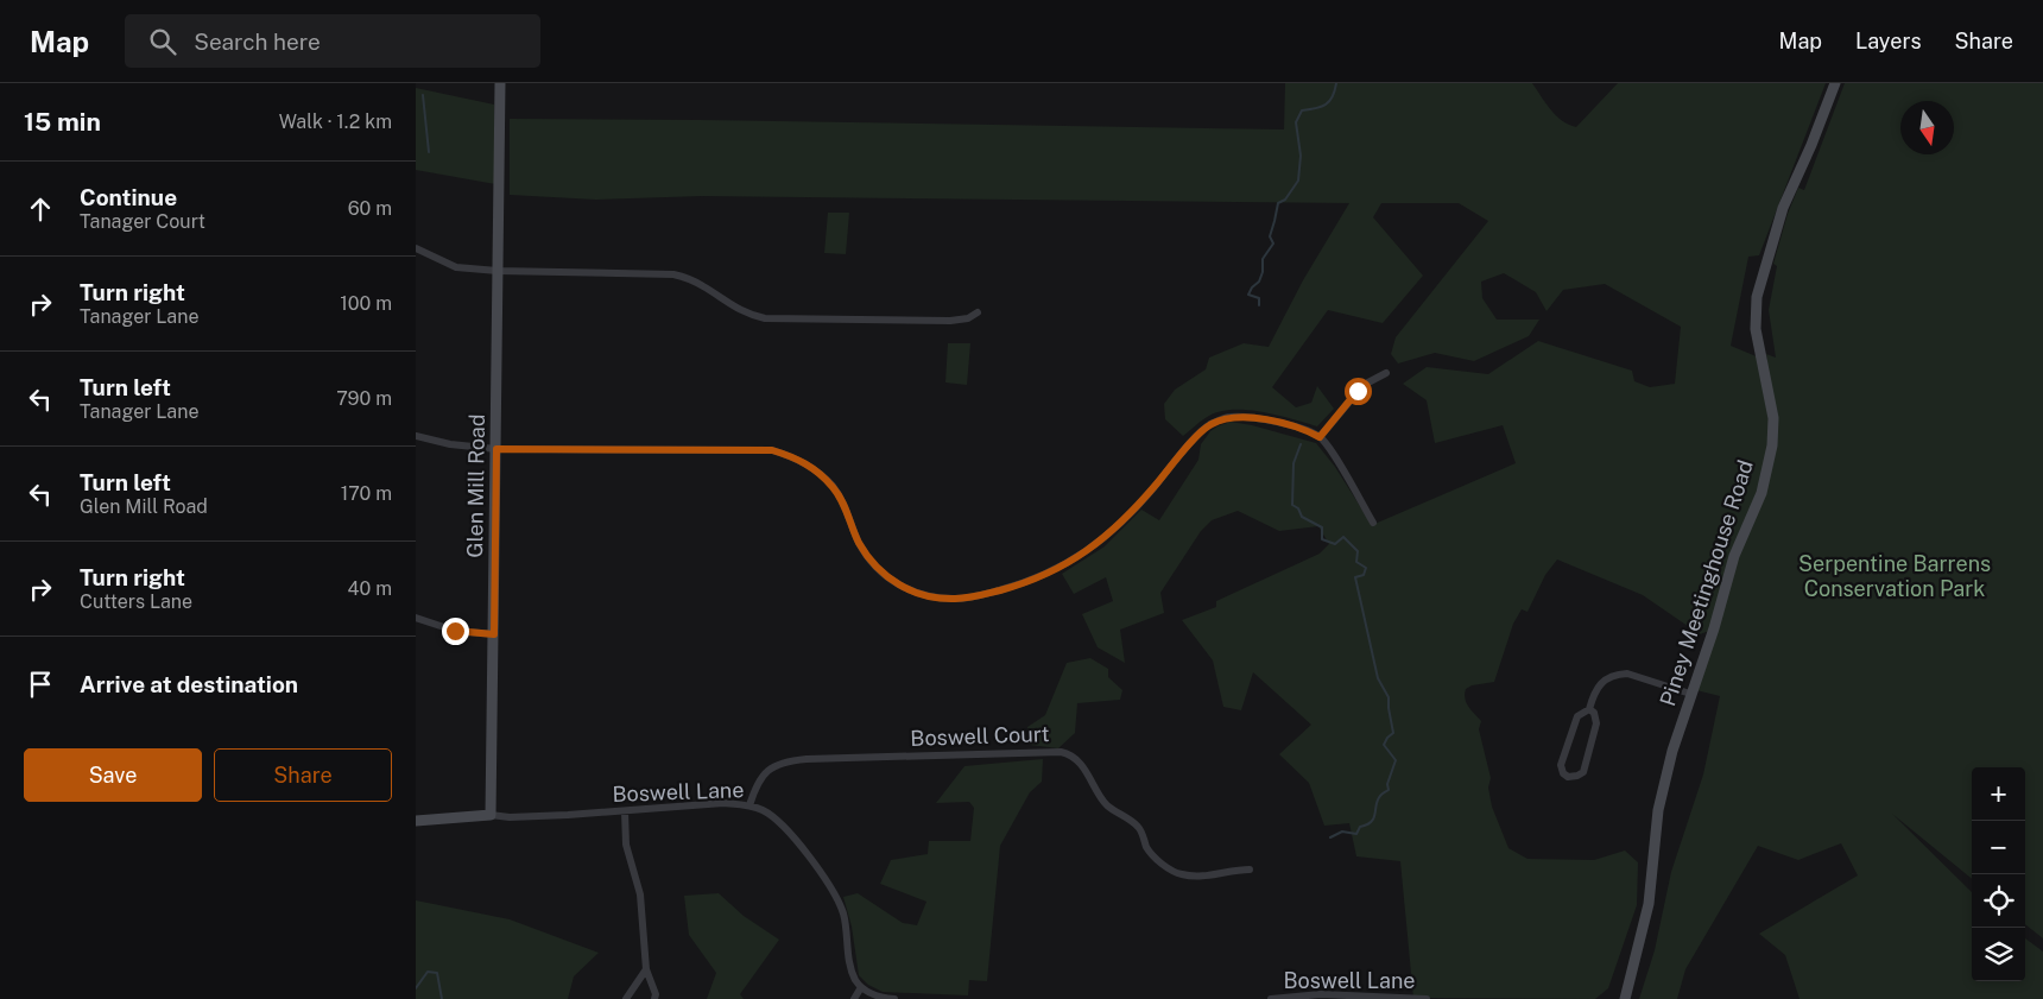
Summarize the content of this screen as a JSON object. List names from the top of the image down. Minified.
{"streets":{"main road":["Glen Mill Road","Piney Meetinghouse Road"],"street":["Boswell Court","Boswell Lane"]},"crossings":[["Glen Mill Road","Boswell Lane"],["Boswell Court","Boswell Lane"]],"parks":["Serpentine Barrens Conservation Park"],"north":"bottom","page":{"header":"Map","search":"Search here","nav":["Map","Layers","Share"],"heading":["15 min","Walk · 1.2 km"],"list":[["Continue","Tanager Court","60 m"],["Turn right","Tanager Lane","100 m"],["Turn left","Tanager Lane","790 m"],["Turn left","Glen Mill Road","170 m"],["Turn right","Cutters Lane","40 m"],"Arrive at destination"],"buttons":["Save","Share"],"map_buttons":["+","−"]}}
